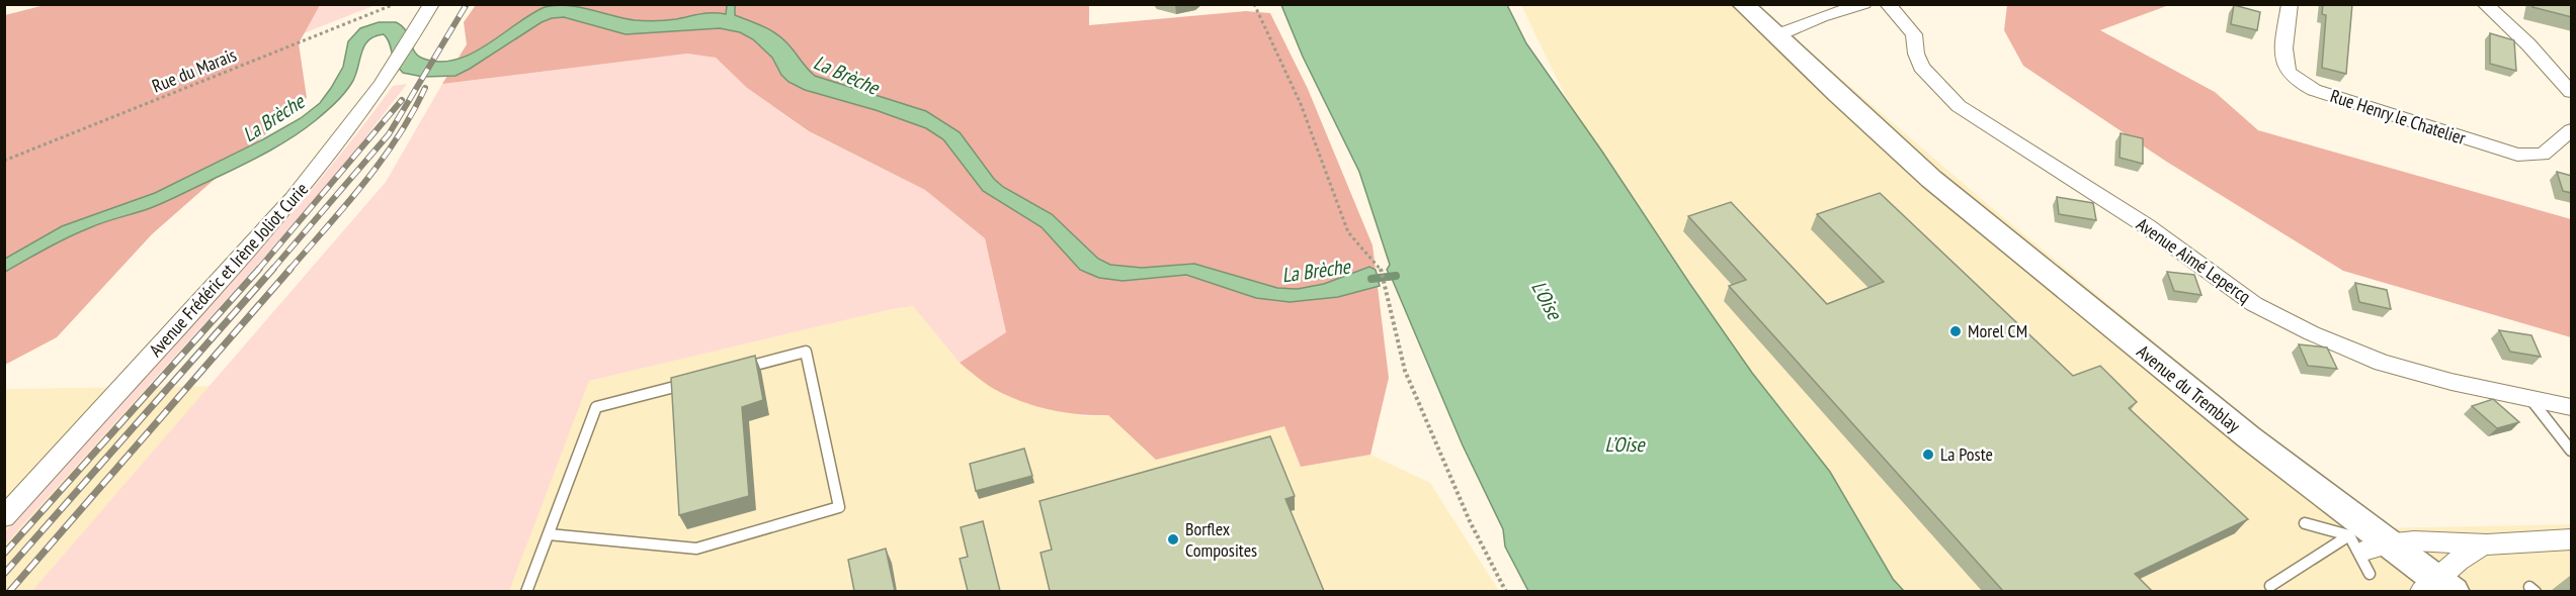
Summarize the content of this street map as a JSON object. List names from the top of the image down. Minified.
{"streets":{"main road":["Avenue du Tremblay"],"street":["Rue Henry le Chatelier","Avenue Aimé Lepercq","Avenue Frédéric et Irène Joliot Curie"],"path":["Rue du Marais"]},"water":["La Brèche","L'Oise","L’Oise"],"places":["Morel CM","La Poste","Borflex Composites"]}
